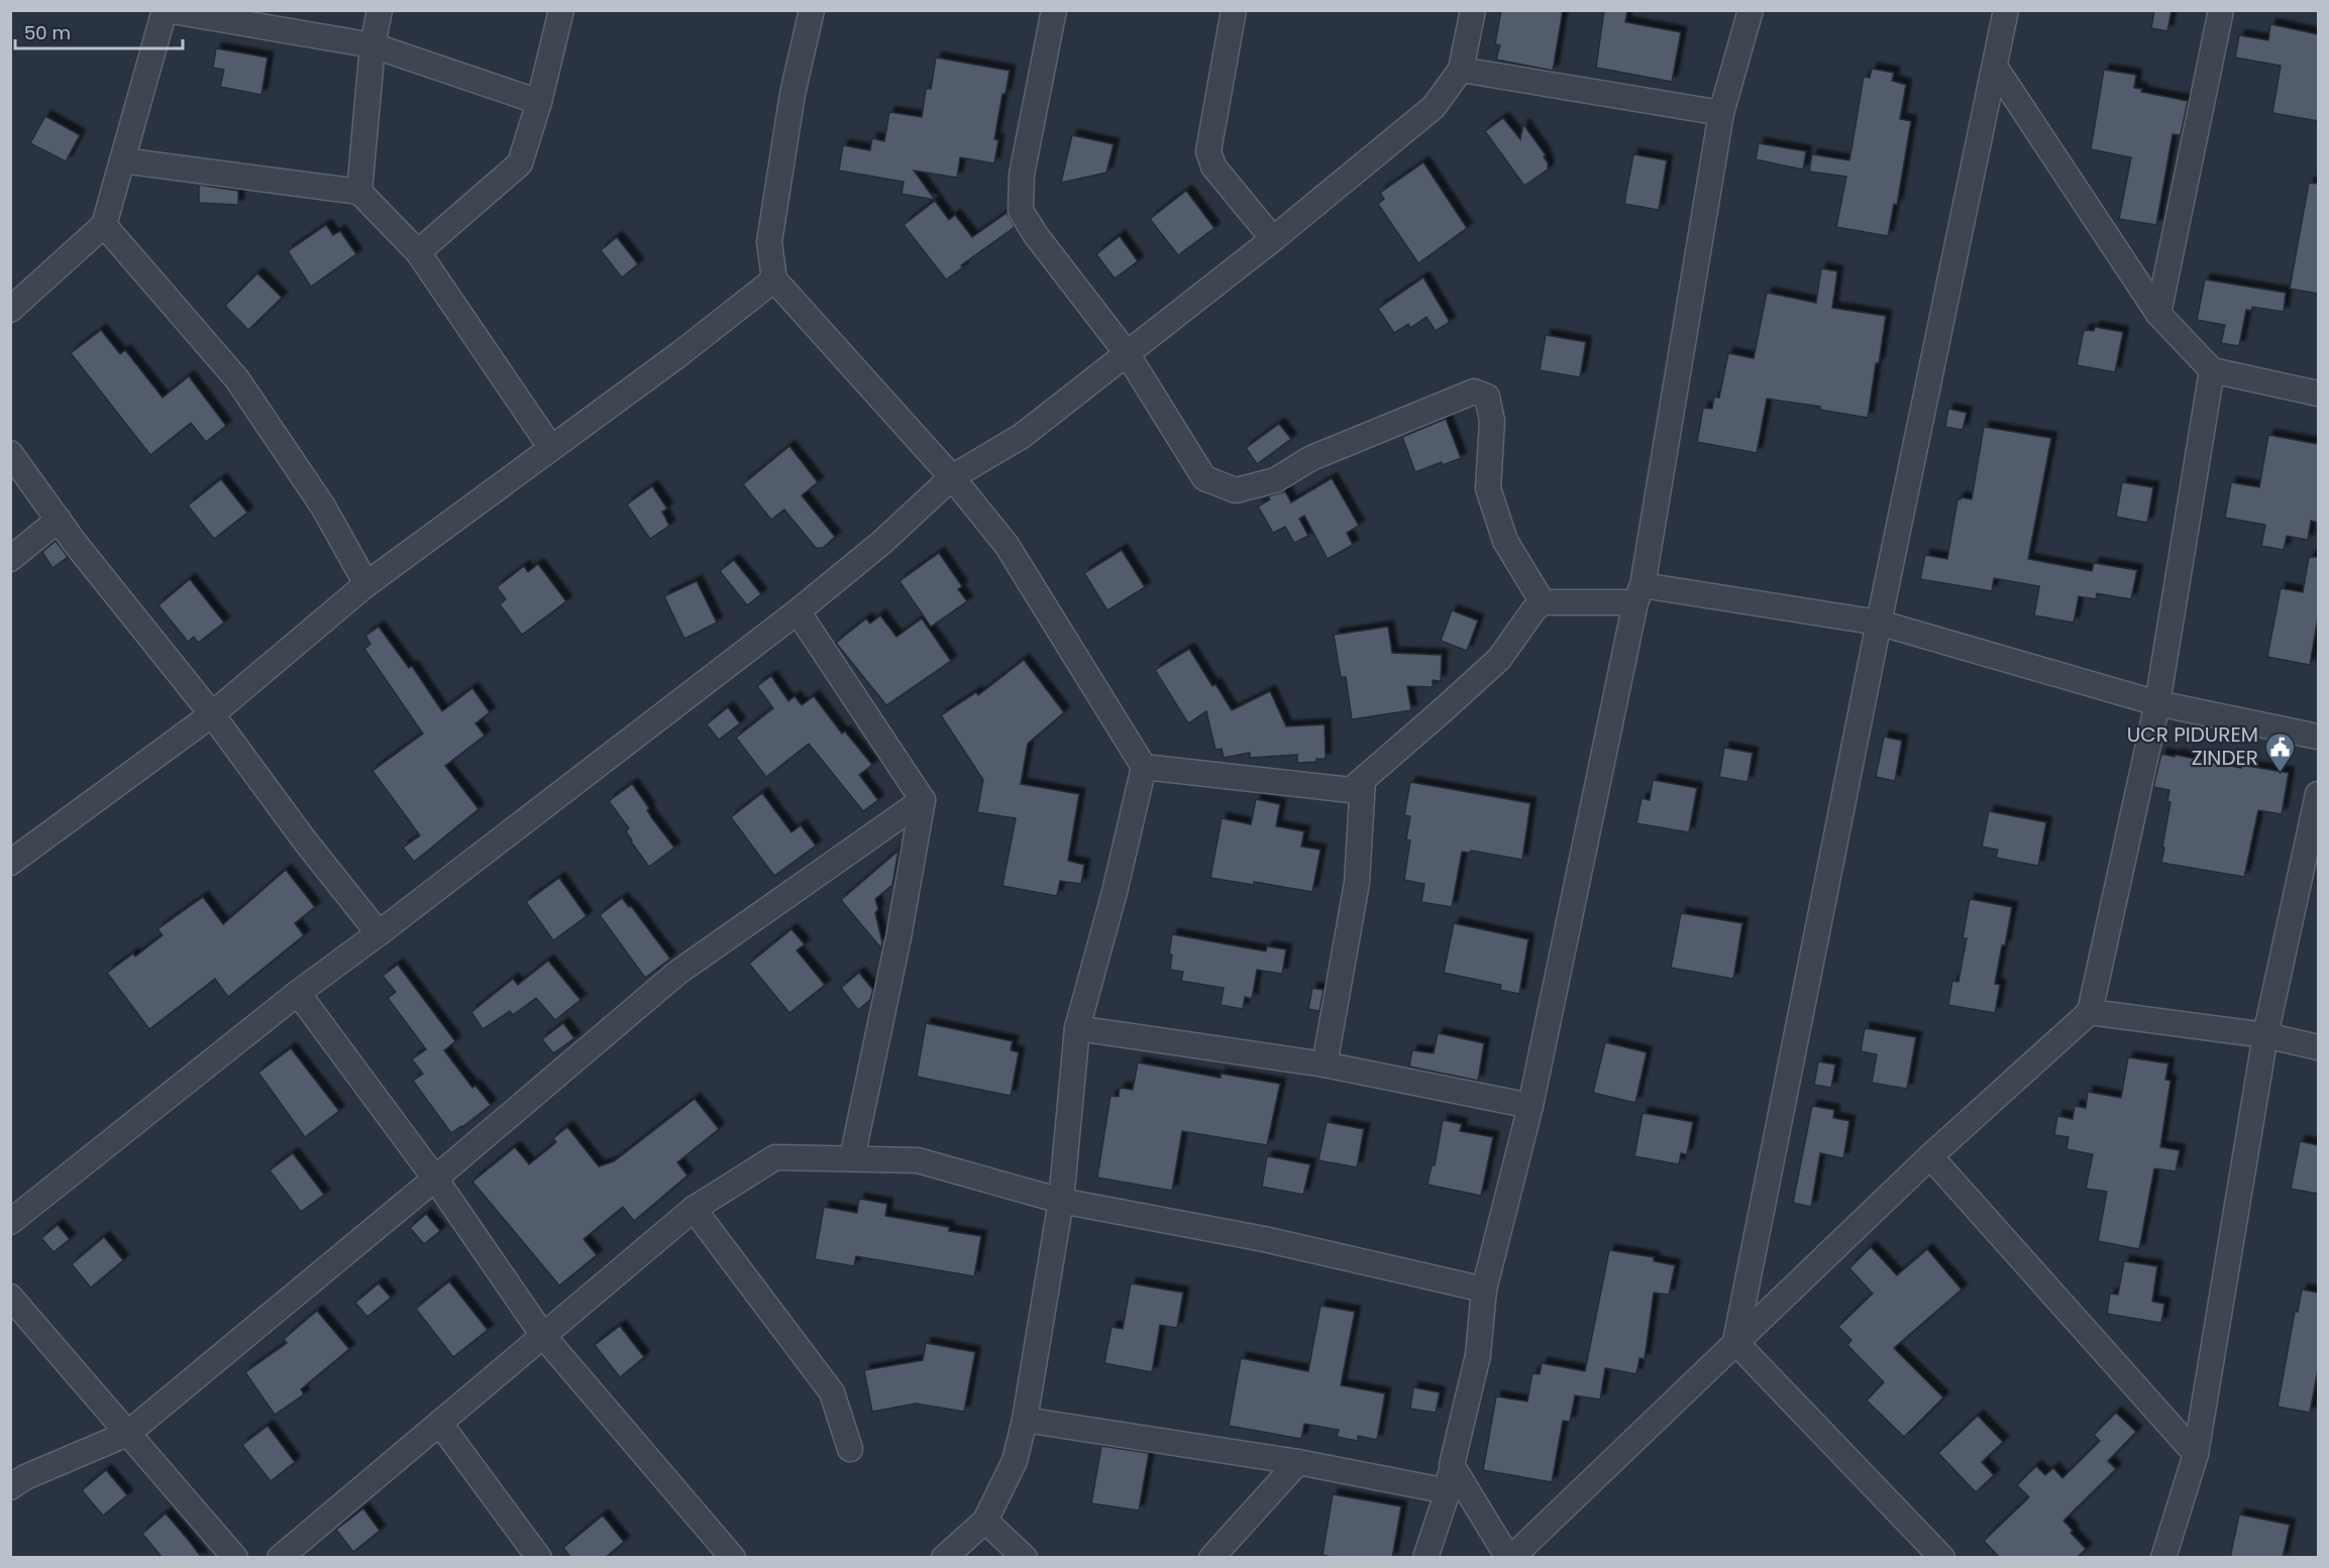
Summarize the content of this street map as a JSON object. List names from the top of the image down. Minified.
{"places":{"public building":["UCR PIDUREM ZINDER"]},"scale_bar":"50 m"}
